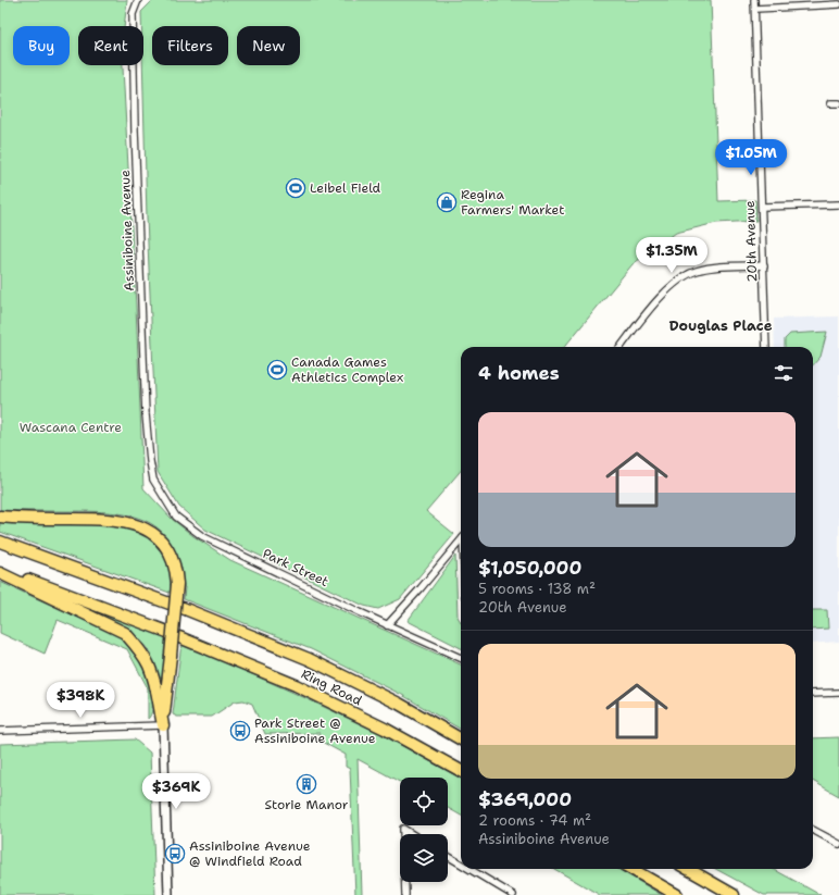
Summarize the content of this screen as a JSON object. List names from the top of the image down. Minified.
{"streets":{"highway":["Ring Road"],"street":["Assiniboine Avenue","20th Avenue","Park Street"]},"crossings":[["Assiniboine Avenue","Park Street"]],"districts":["Douglas Place"],"parks":["Wascana Centre"],"places":{"sports":["Leibel Field","Canada Games Athletics Complex"],"shop":["Regina Farmers' Market"],"bus stop":["Park Street @ Assiniboine Avenue","Assiniboine Avenue @ Windfield Road"],"building":["Storie Manor"]},"page":{"chip":["Buy","Rent","Filters","New"],"price":["$1.05M","$1.35M","$398K","$369K"],"heading":"4 homes","list":[{"name":"$1,050,000","note":"5 rooms · 138 m² · 20th Avenue"},{"name":"$369,000","note":"2 rooms · 74 m² · Assiniboine Avenue"}]}}
